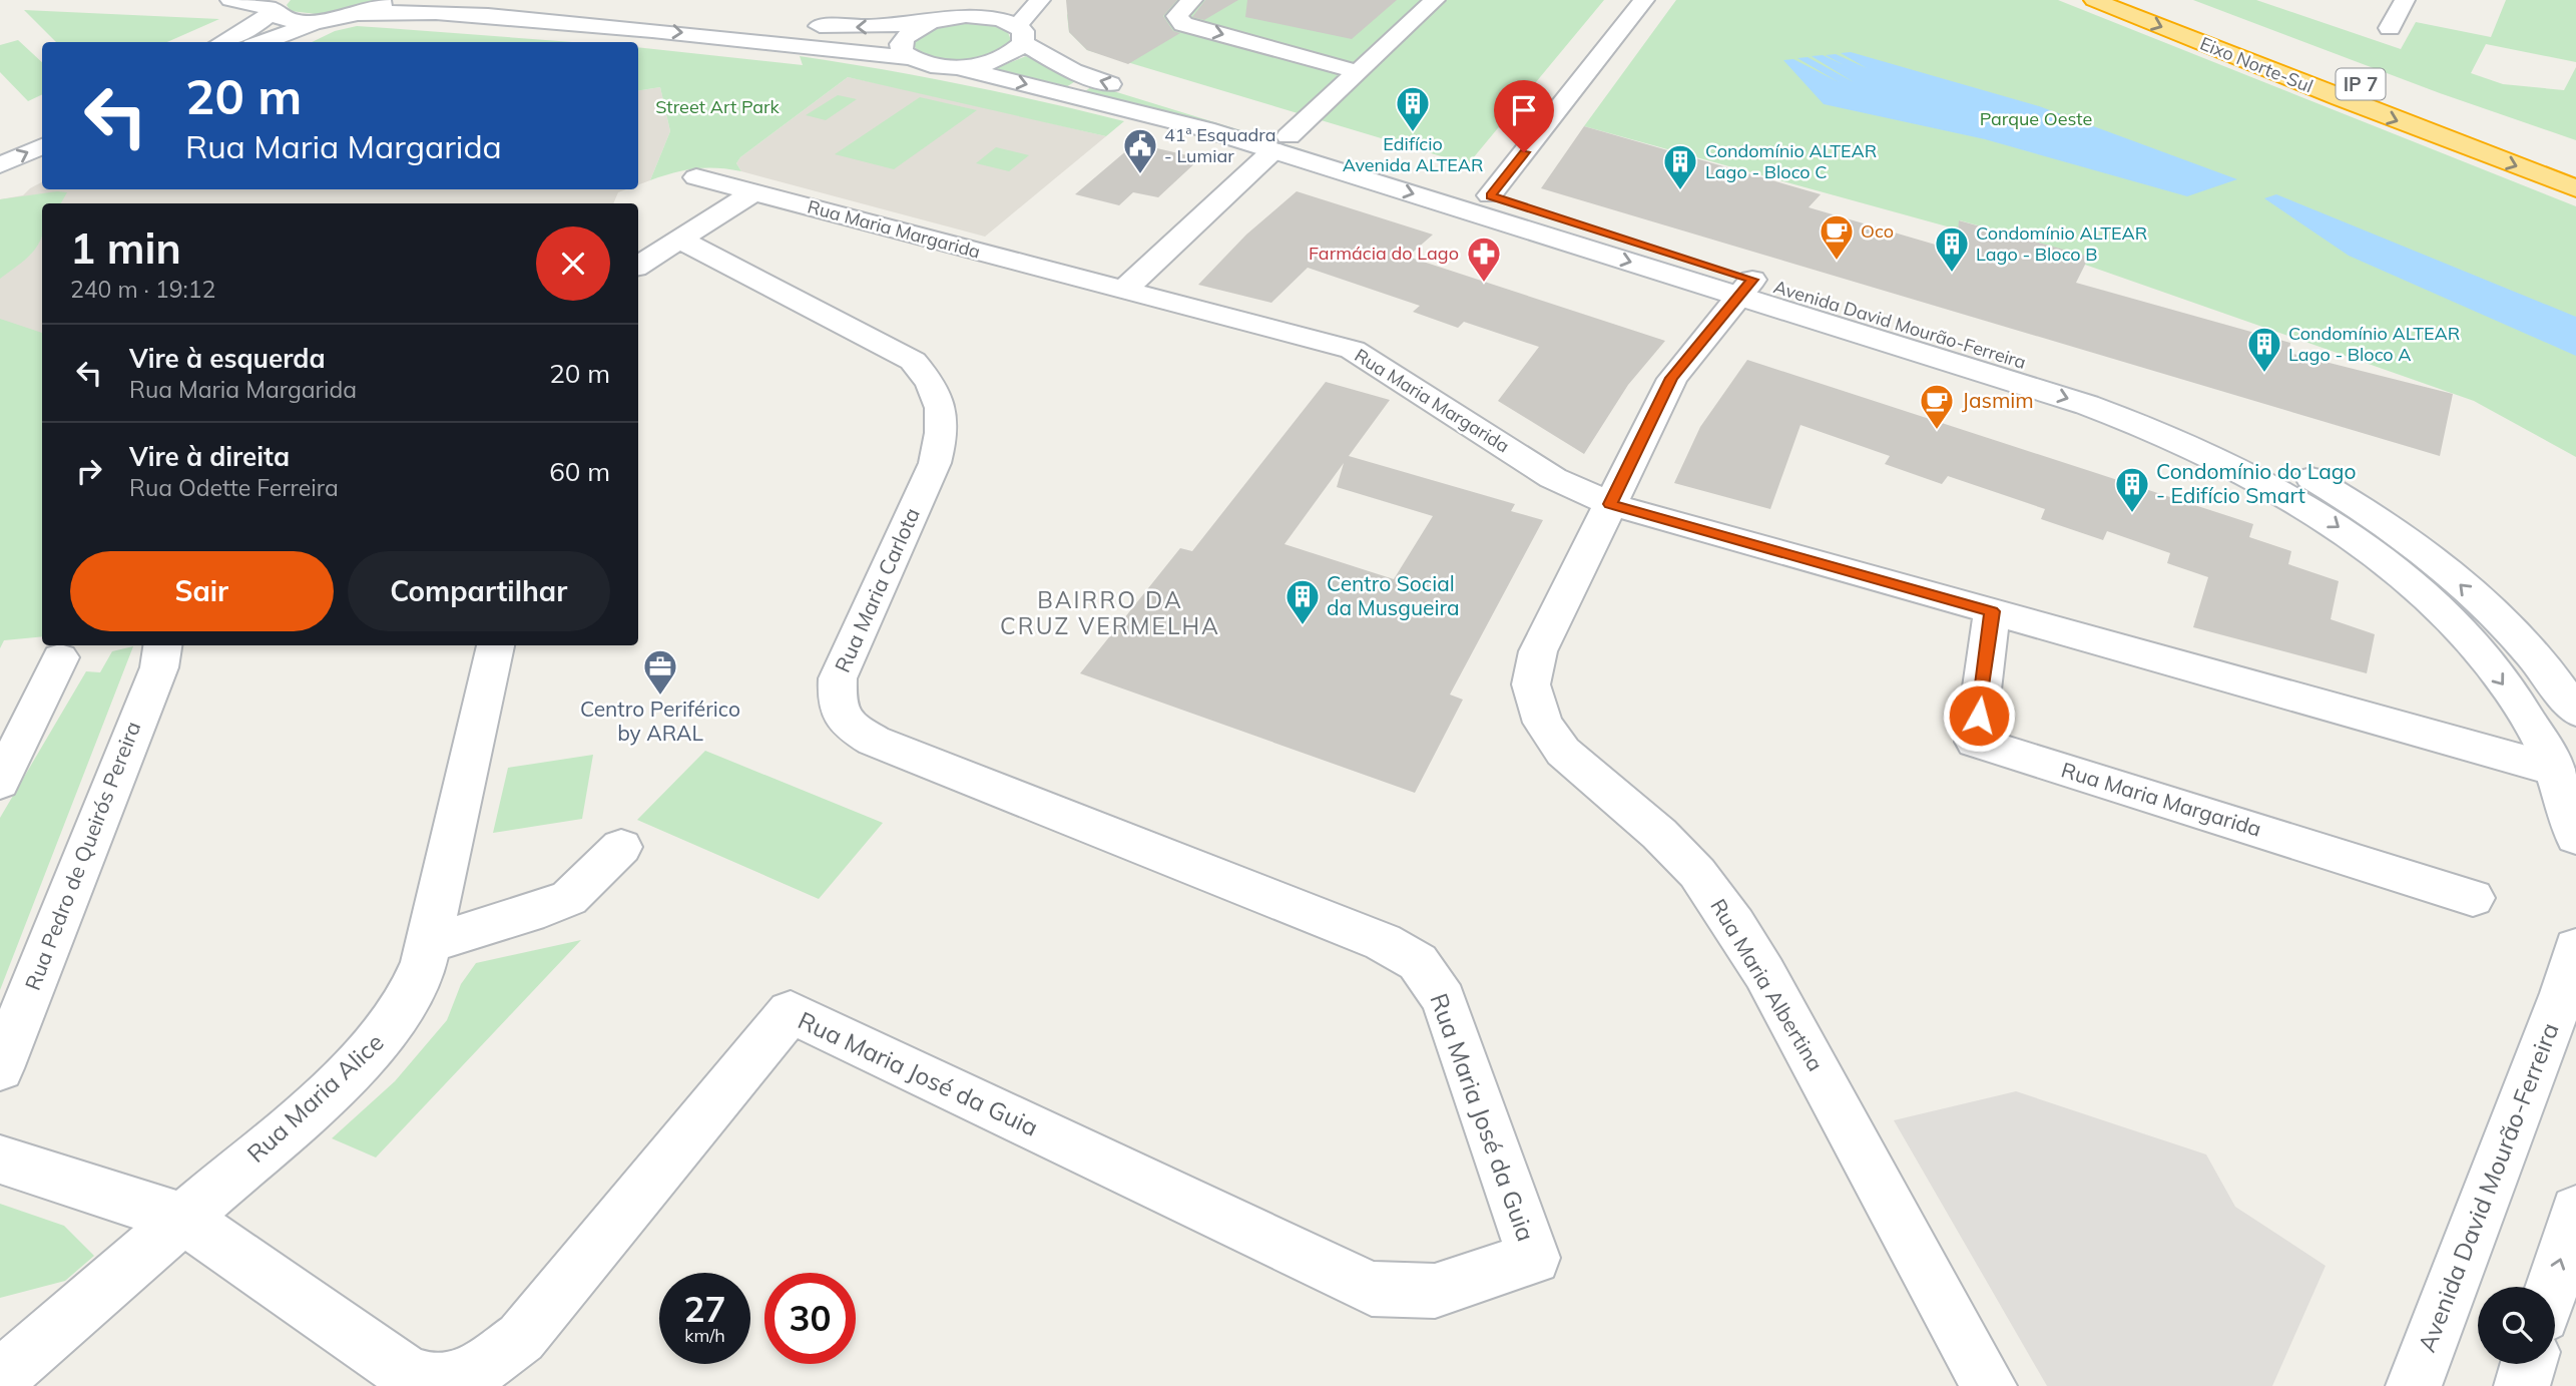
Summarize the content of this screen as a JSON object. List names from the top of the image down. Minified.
{"streets":{"highway":["Eixo Norte-Sul","IP 7"],"street":["Rua Maria Margarida","Avenida David Mourão-Ferreira","Rua Maria Carlota","Rua Pedro de Queirós Pereira","Rua Maria Albertina","Rua Maria José da Guia","Rua Maria Alice"]},"crossings":[["Rua Maria Margarida","Avenida David Mourão-Ferreira"],["Rua Maria Margarida","Rua Maria Albertina"],["Avenida David Mourão-Ferreira","Rua Maria Albertina"],["Rua Maria Carlota","Rua Maria José da Guia"],["Rua Maria José da Guia","Rua Maria Alice"]],"districts":["BAIRRO DA CRUZ VERMELHA"],"parks":["Street Art Park","Parque Oeste"],"places":{"building":["Edifício Avenida ALTEAR","Condomínio ALTEAR Lago - Bloco C","Condomínio ALTEAR Lago - Bloco B","Condomínio ALTEAR Lago - Bloco A","Condomínio do Lago - Edifício Smart","Centro Social da Musgueira"],"public building":["41ª Esquadra - Lumiar"],"cafe":["Oco","Jasmim"],"pharmacy":["Farmácia do Lago"],"office":["Centro Periférico by ARAL"]},"page":{"turn":["20 m","Rua Maria Margarida"],"heading":["1 min","240 m · 19:12"],"list":[{"name":"Vire à esquerda","note":"Rua Maria Margarida","value":"20 m"},{"name":"Vire à direita","note":"Rua Odette Ferreira","value":"60 m"}],"buttons":["Sair","Compartilhar"],"speed":"27 km/h","limit":"30"}}
